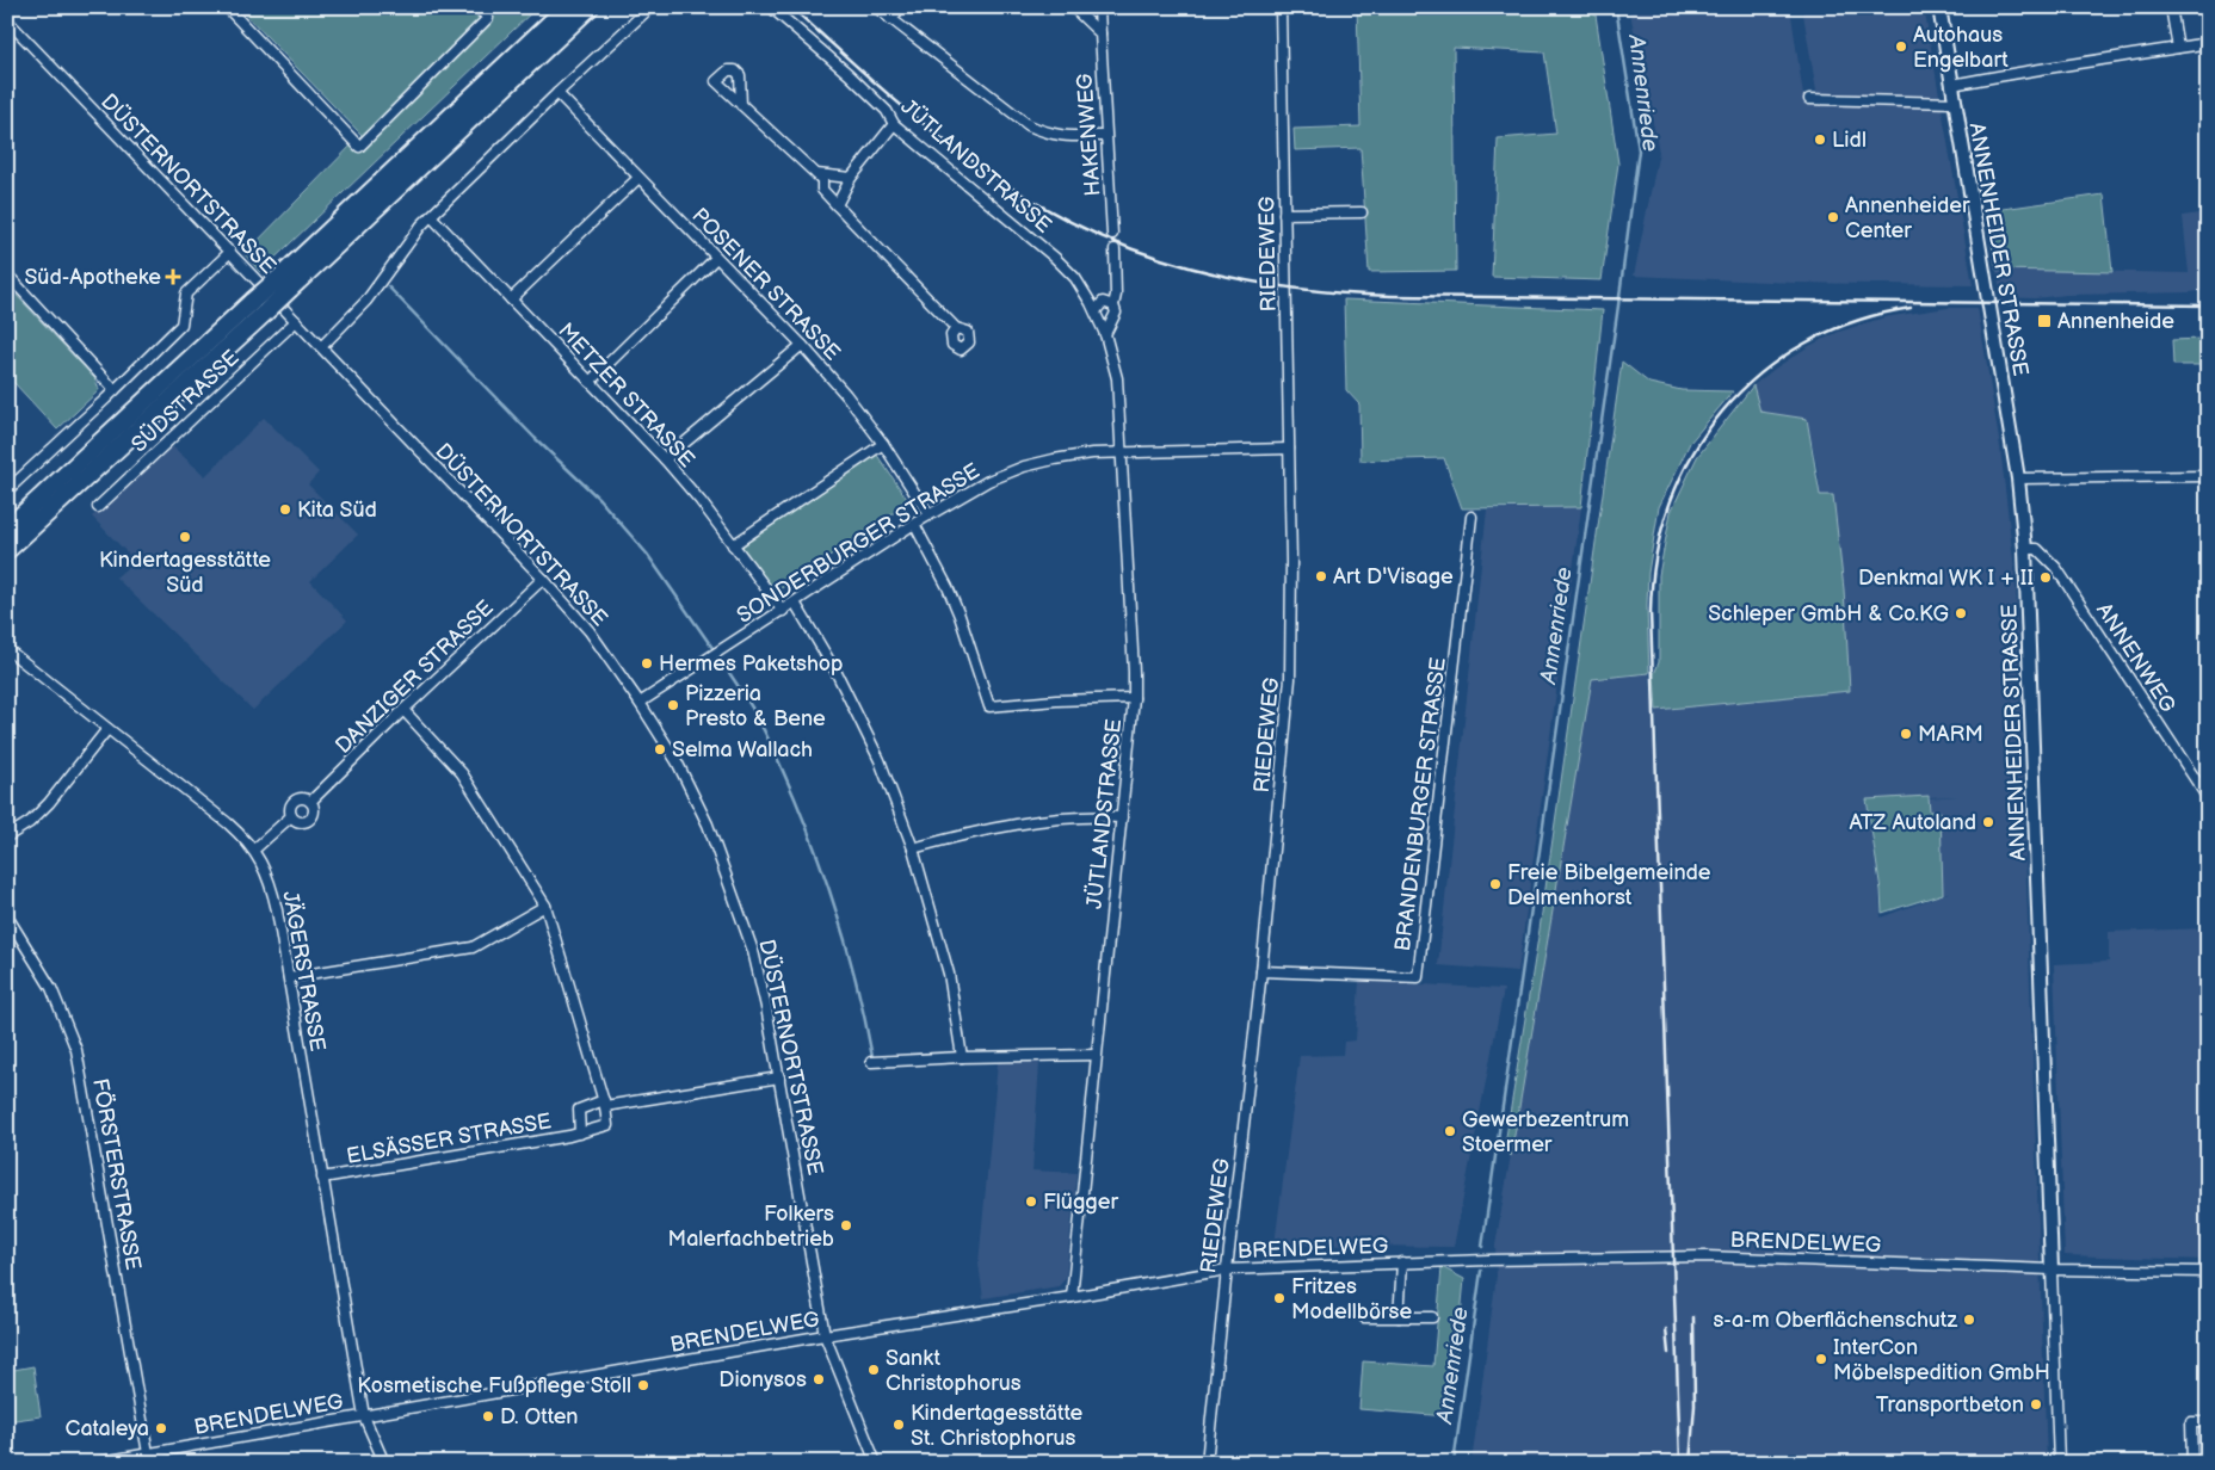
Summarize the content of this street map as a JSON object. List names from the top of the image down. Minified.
{"streets":{"street":["HAKENWEG","JÜTLANDSTRASSE","DÜSTERNORTSTRASSE","ANNENHEIDER STRASSE","RIEDEWEG","POSENER STRASSE","METZER STRASSE","SÜDSTRASSE","SONDERBURGER STRASSE","ANNENWEG","DANZIGER STRASSE","BRANDENBURGER STRASSE","JÄGERSTRASSE","ELSÄSSER STRASSE","FÖRSTERSTRASSE","BRENDELWEG"]},"crossings":[["JÜTLANDSTRASSE","SONDERBURGER STRASSE"],["JÜTLANDSTRASSE","BRENDELWEG"],["DÜSTERNORTSTRASSE","SÜDSTRASSE"],["DÜSTERNORTSTRASSE","SONDERBURGER STRASSE"],["DÜSTERNORTSTRASSE","DANZIGER STRASSE"],["DÜSTERNORTSTRASSE","ELSÄSSER STRASSE"],["DÜSTERNORTSTRASSE","BRENDELWEG"],["ANNENHEIDER STRASSE","ANNENWEG"],["ANNENHEIDER STRASSE","BRENDELWEG"],["RIEDEWEG","SONDERBURGER STRASSE"],["RIEDEWEG","BRANDENBURGER STRASSE"],["RIEDEWEG","BRENDELWEG"],["POSENER STRASSE","SONDERBURGER STRASSE"],["METZER STRASSE","SONDERBURGER STRASSE"],["DANZIGER STRASSE","JÄGERSTRASSE"],["JÄGERSTRASSE","ELSÄSSER STRASSE"],["JÄGERSTRASSE","BRENDELWEG"],["FÖRSTERSTRASSE","BRENDELWEG"]],"water":["Annenriede"],"places":{"other":["Autohaus Engelbart","Lidl","Annenheider Center","Kita Süd","Kindertagesstätte Süd","Art D'Visage","Denkmal WK I + II","Schleper GmbH & Co.KG","Hermes Paketshop","Pizzeria Presto & Bene","MARM","Selma Wallach","ATZ Autoland","Freie Bibelgemeinde Delmenhorst","Gewerbezentrum Stoermer","Flügger","Folkers Malerfachbetrieb","Fritzes Modellbörse","s-a-m Oberflächenschutz","InterCon Möbelspedition GmbH","Sankt Christophorus","Dionysos","Kosmetische Fußpflege Stoll","Transportbeton","D. Otten","Kindertagesstätte St. Christophorus","Cataleya"],"health":["Süd-Apotheke"],"transit":["Annenheide"]}}
